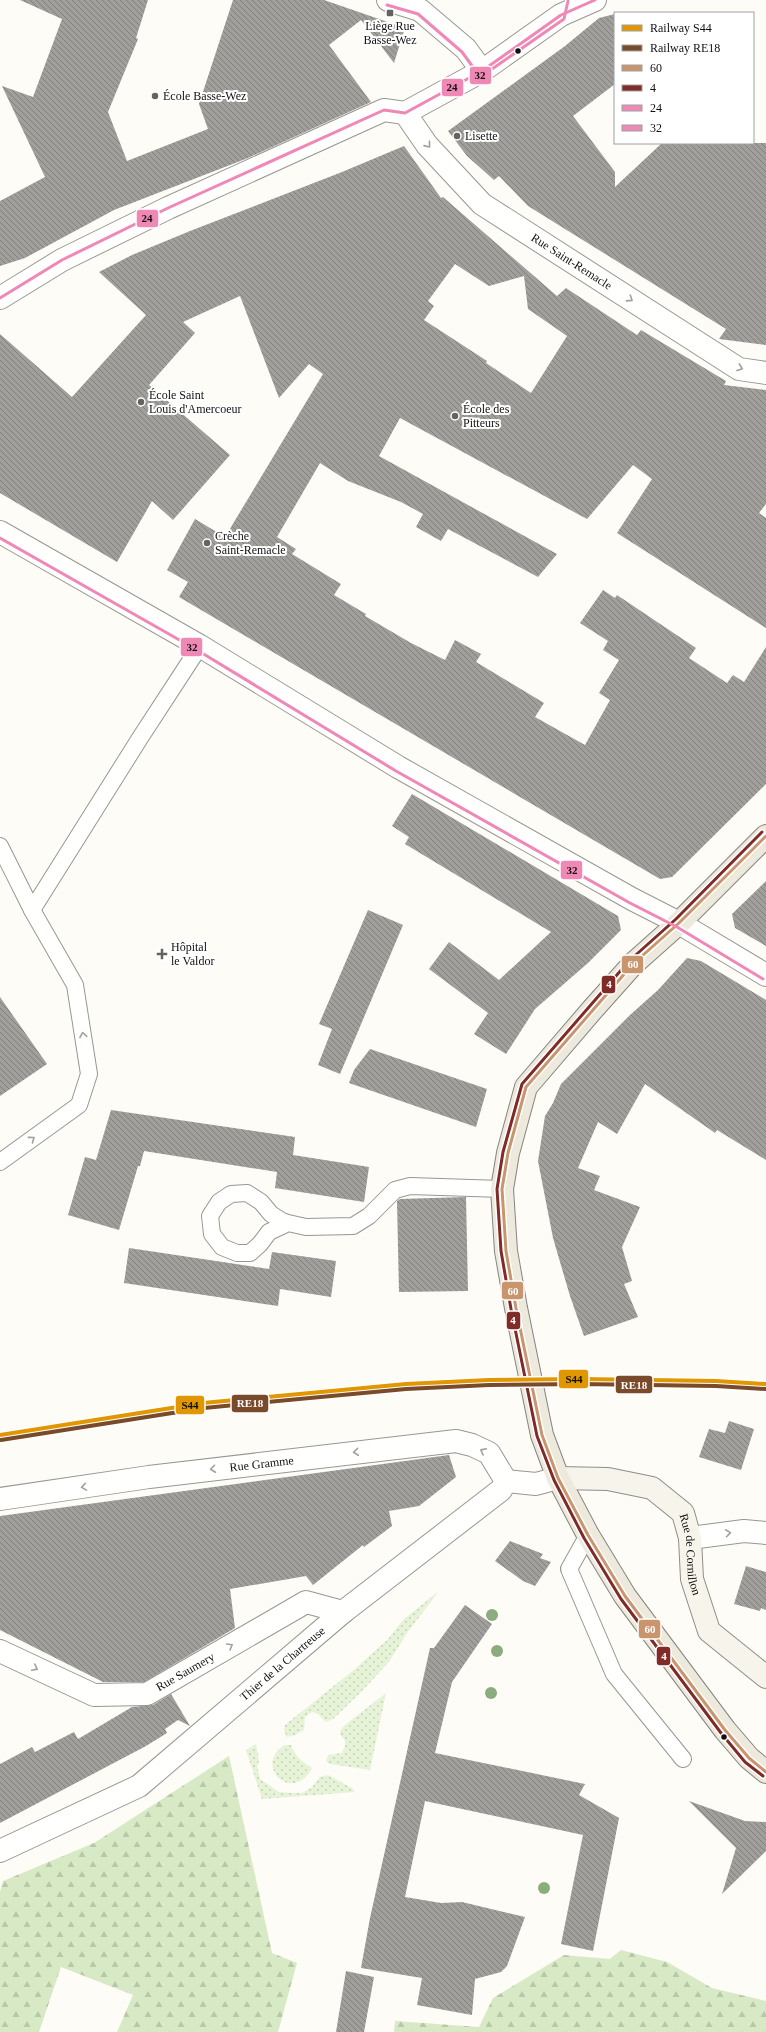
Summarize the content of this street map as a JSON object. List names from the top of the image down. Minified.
{"streets":{"main road":["Rue de Cornillon"],"street":["Rue Saint-Remacle","Rue Gramme","Thier de la Chartreuse","Rue Saumery"]},"crossings":[["Rue Gramme","Thier de la Chartreuse"],["Thier de la Chartreuse","Rue Saumery"]],"one_way":["Rue Saint-Remacle","Rue Gramme","Rue Saumery"],"places":{"transit":["Liège Rue Basse-Wez"],"other":["École Basse-Wez","Lisette","École Saint Louis d'Amercoeur","École des Pitteurs","Crèche Saint-Remacle"],"health":["Hôpital le Valdor"]},"lines":["transit line 24","transit line 32","transit line 4","transit line 60","rail line S44","rail line RE18"],"legend":["Railway S44","Railway RE18","60","4","24","32"]}
